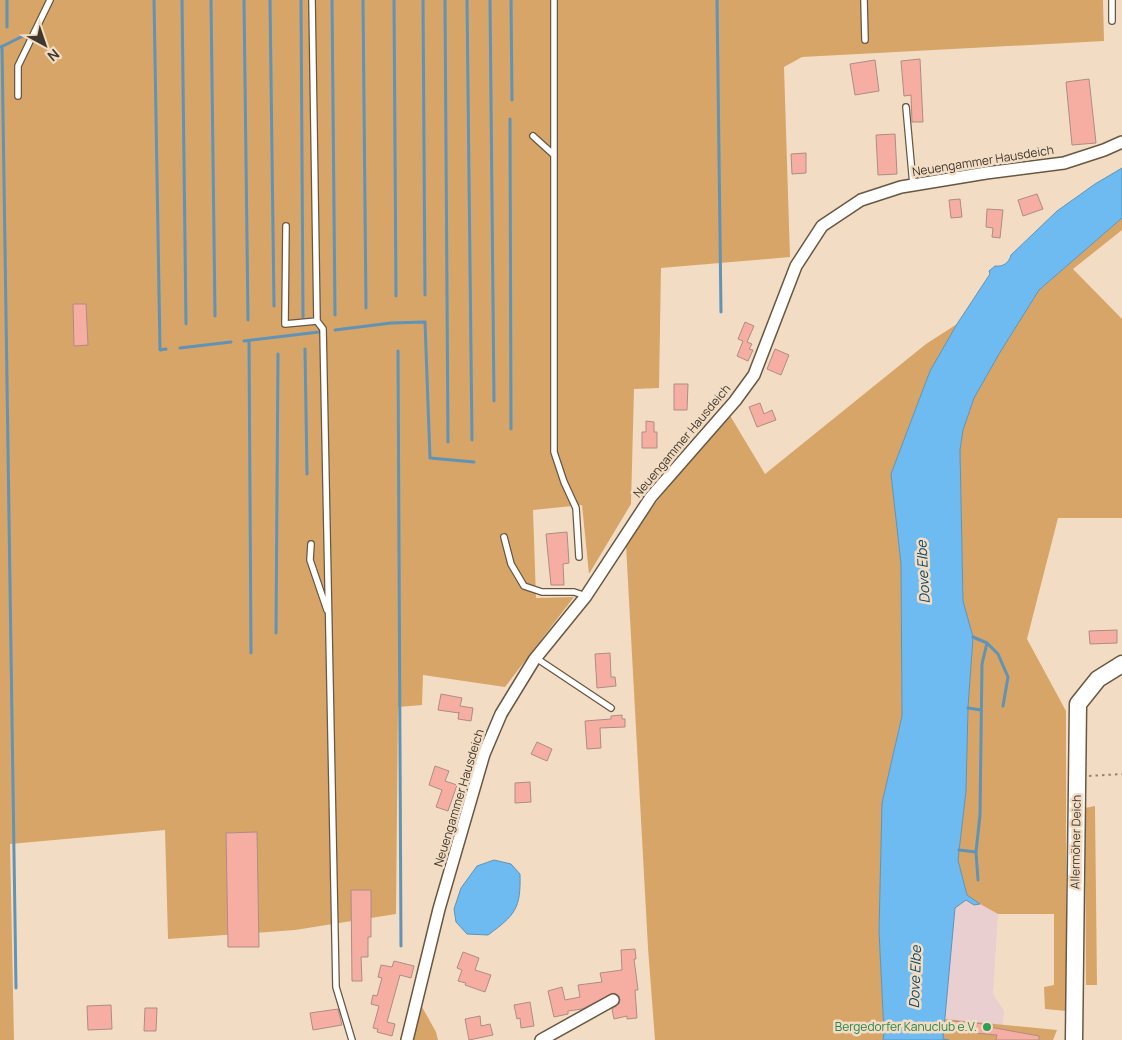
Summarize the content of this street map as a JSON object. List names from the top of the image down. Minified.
{"streets":{"street":["Neuengammer Hausdeich","Allermöher Deich"]},"water":["Dove Elbe"],"places":["Bergedorfer Kanuclub e.V."],"north":"bottom right"}
